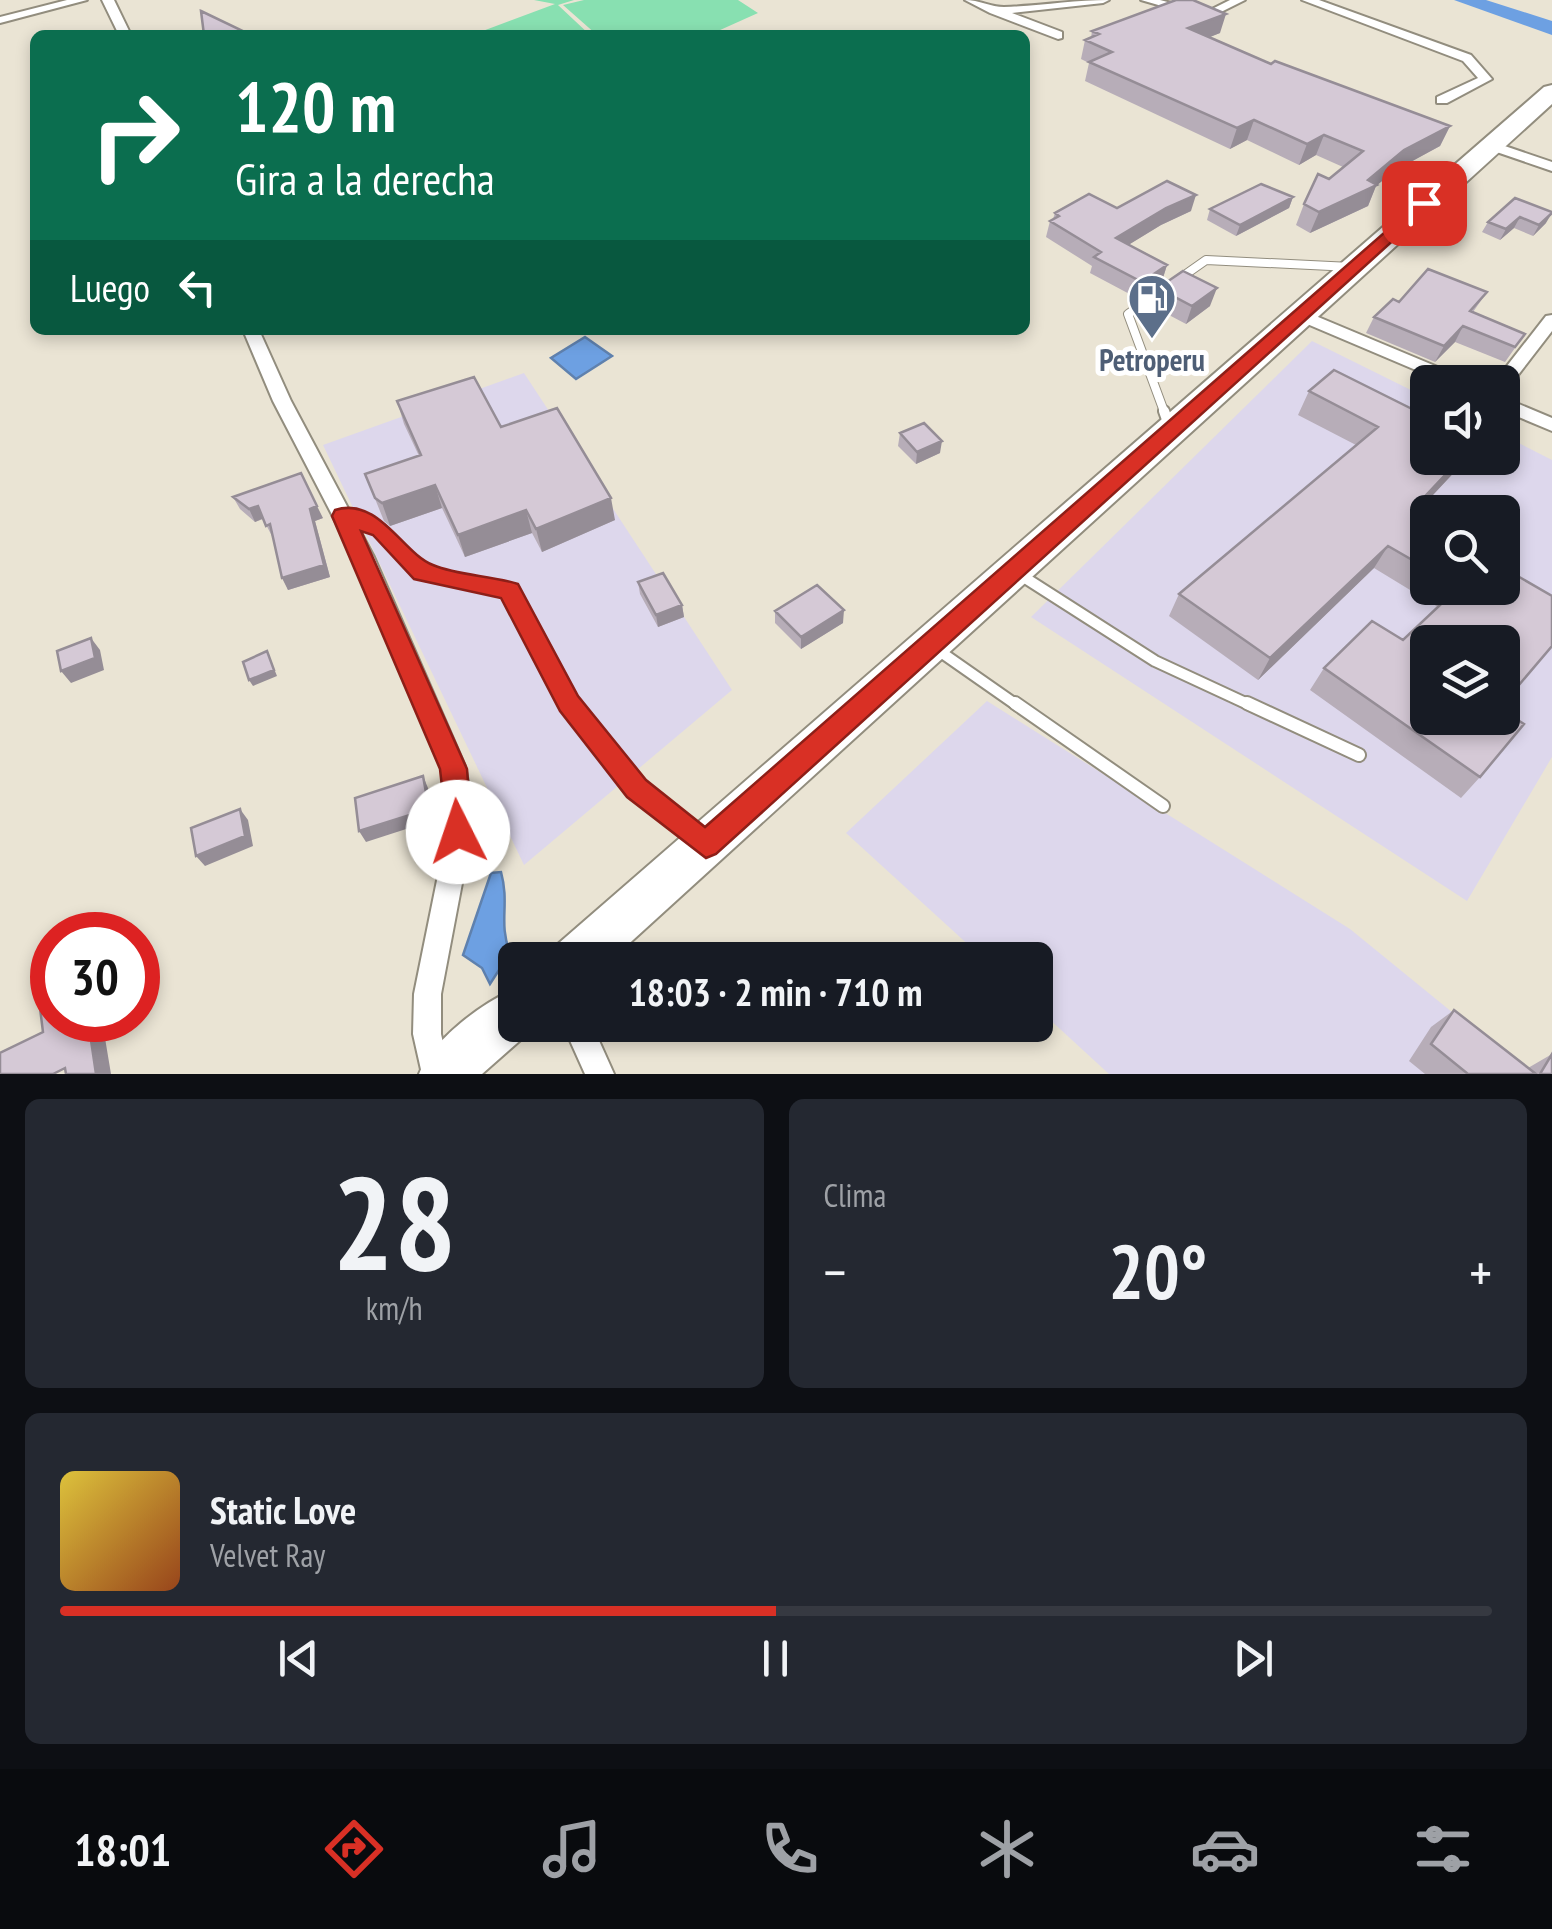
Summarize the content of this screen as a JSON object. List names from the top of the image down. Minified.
{"places":{"fuel station":["Petroperu"]},"page":{"turn":["120 m","Gira a la derecha"],"then":"Luego","limit":"30","trip":"18:03 · 2 min · 710 m","tile":[["28","km/h"],"Clima"],"heat":["−","20°","+"],"song":["Static Love","Velvet Ray"],"tabs":"18:01"}}
